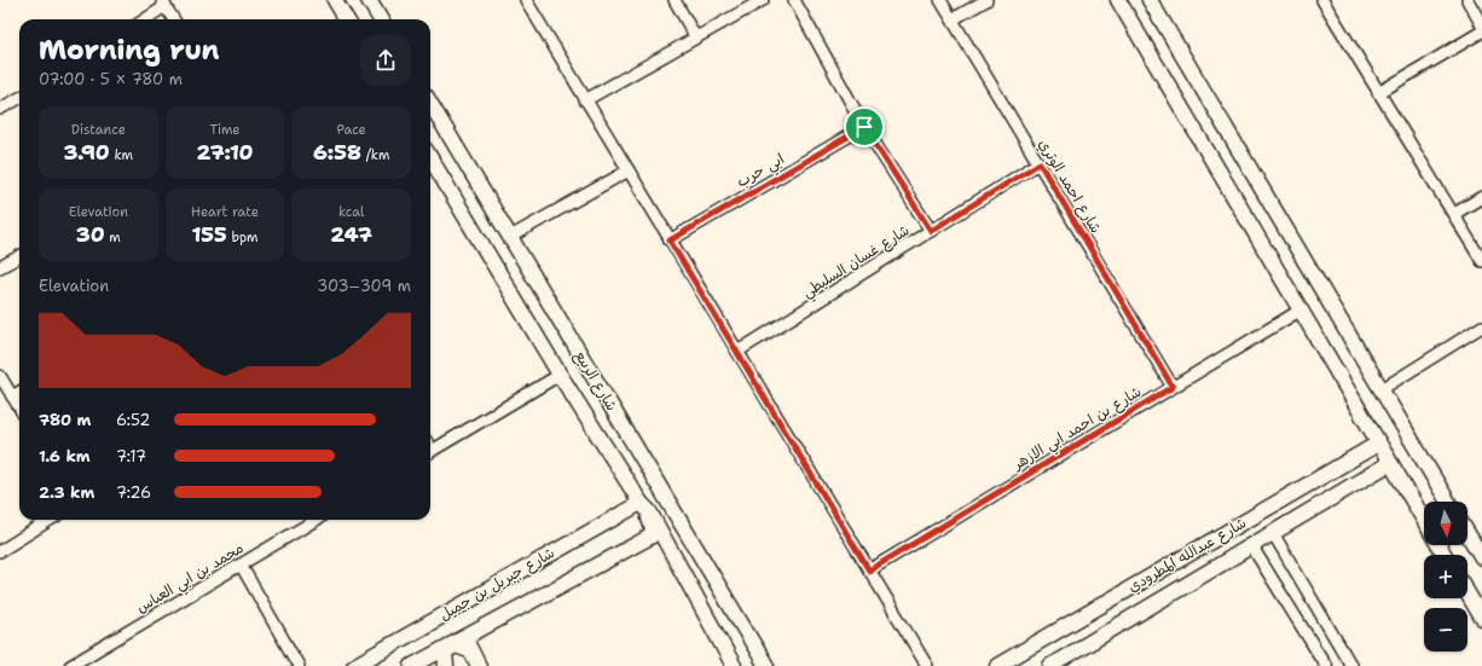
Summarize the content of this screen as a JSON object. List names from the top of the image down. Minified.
{"streets":{"street":["ابي حرب","شارع احمد الوتري","شارع غسان السليطي","شارع الربيع","شارع بن احمد ابي الازهر","شارع عبدالله المطرودي","محمد بن ابي العباس","شارع جبريل بن جميل"]},"crossings":[["شارع احمد الوتري","شارع غسان السليطي"],["شارع احمد الوتري","شارع بن احمد ابي الازهر"],["شارع الربيع","شارع جبريل بن جميل"]],"north":"bottom","page":{"heading":["Morning run","07:00 · 5 × 780 m"],"stats":[["Distance","3.90 km"],["Time","27:10"],["Pace","6:58 /km"],["Elevation","30 m"],["Heart rate","155 bpm"],["kcal","247"]],"chart":["Elevation","303–309 m"],"list":[{"name":"780 m","note":"6:52"},{"name":"1.6 km","note":"7:17"},{"name":"2.3 km","note":"7:26"}],"map_buttons":["+","−"]}}
